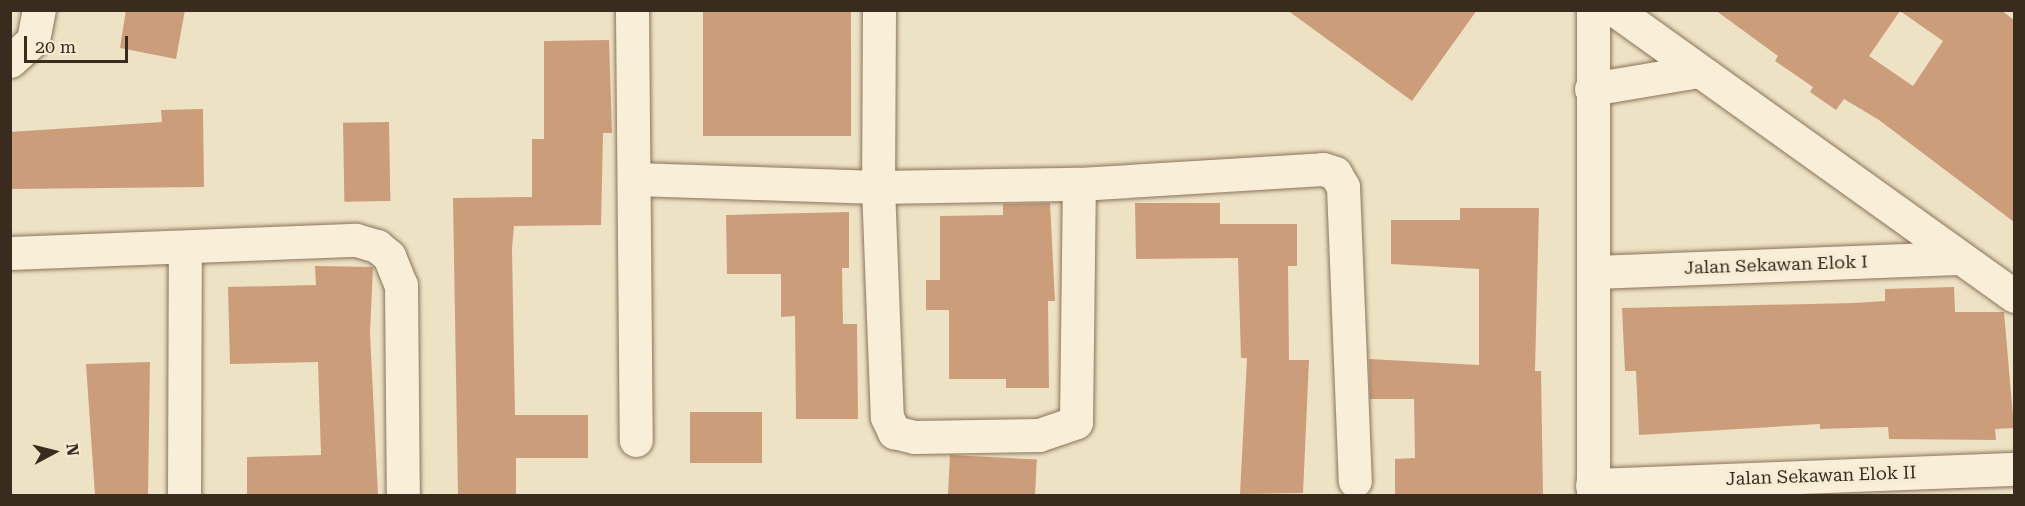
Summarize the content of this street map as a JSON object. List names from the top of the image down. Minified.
{"streets":{"street":["Jalan Sekawan Elok I","Jalan Sekawan Elok II"]},"scale_bar":"20 m","north":"right"}
